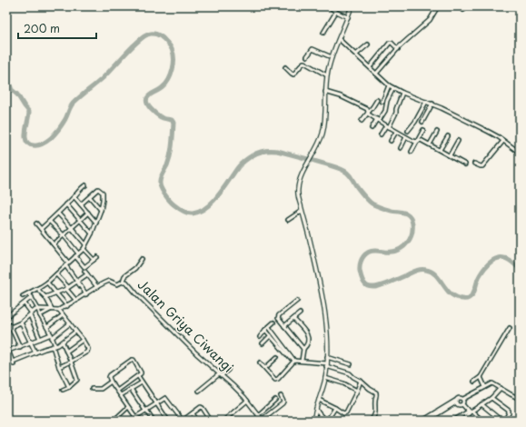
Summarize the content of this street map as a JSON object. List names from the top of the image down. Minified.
{"streets":{"street":["Jalan Griya Ciwangi"]},"scale_bar":"200 m"}
